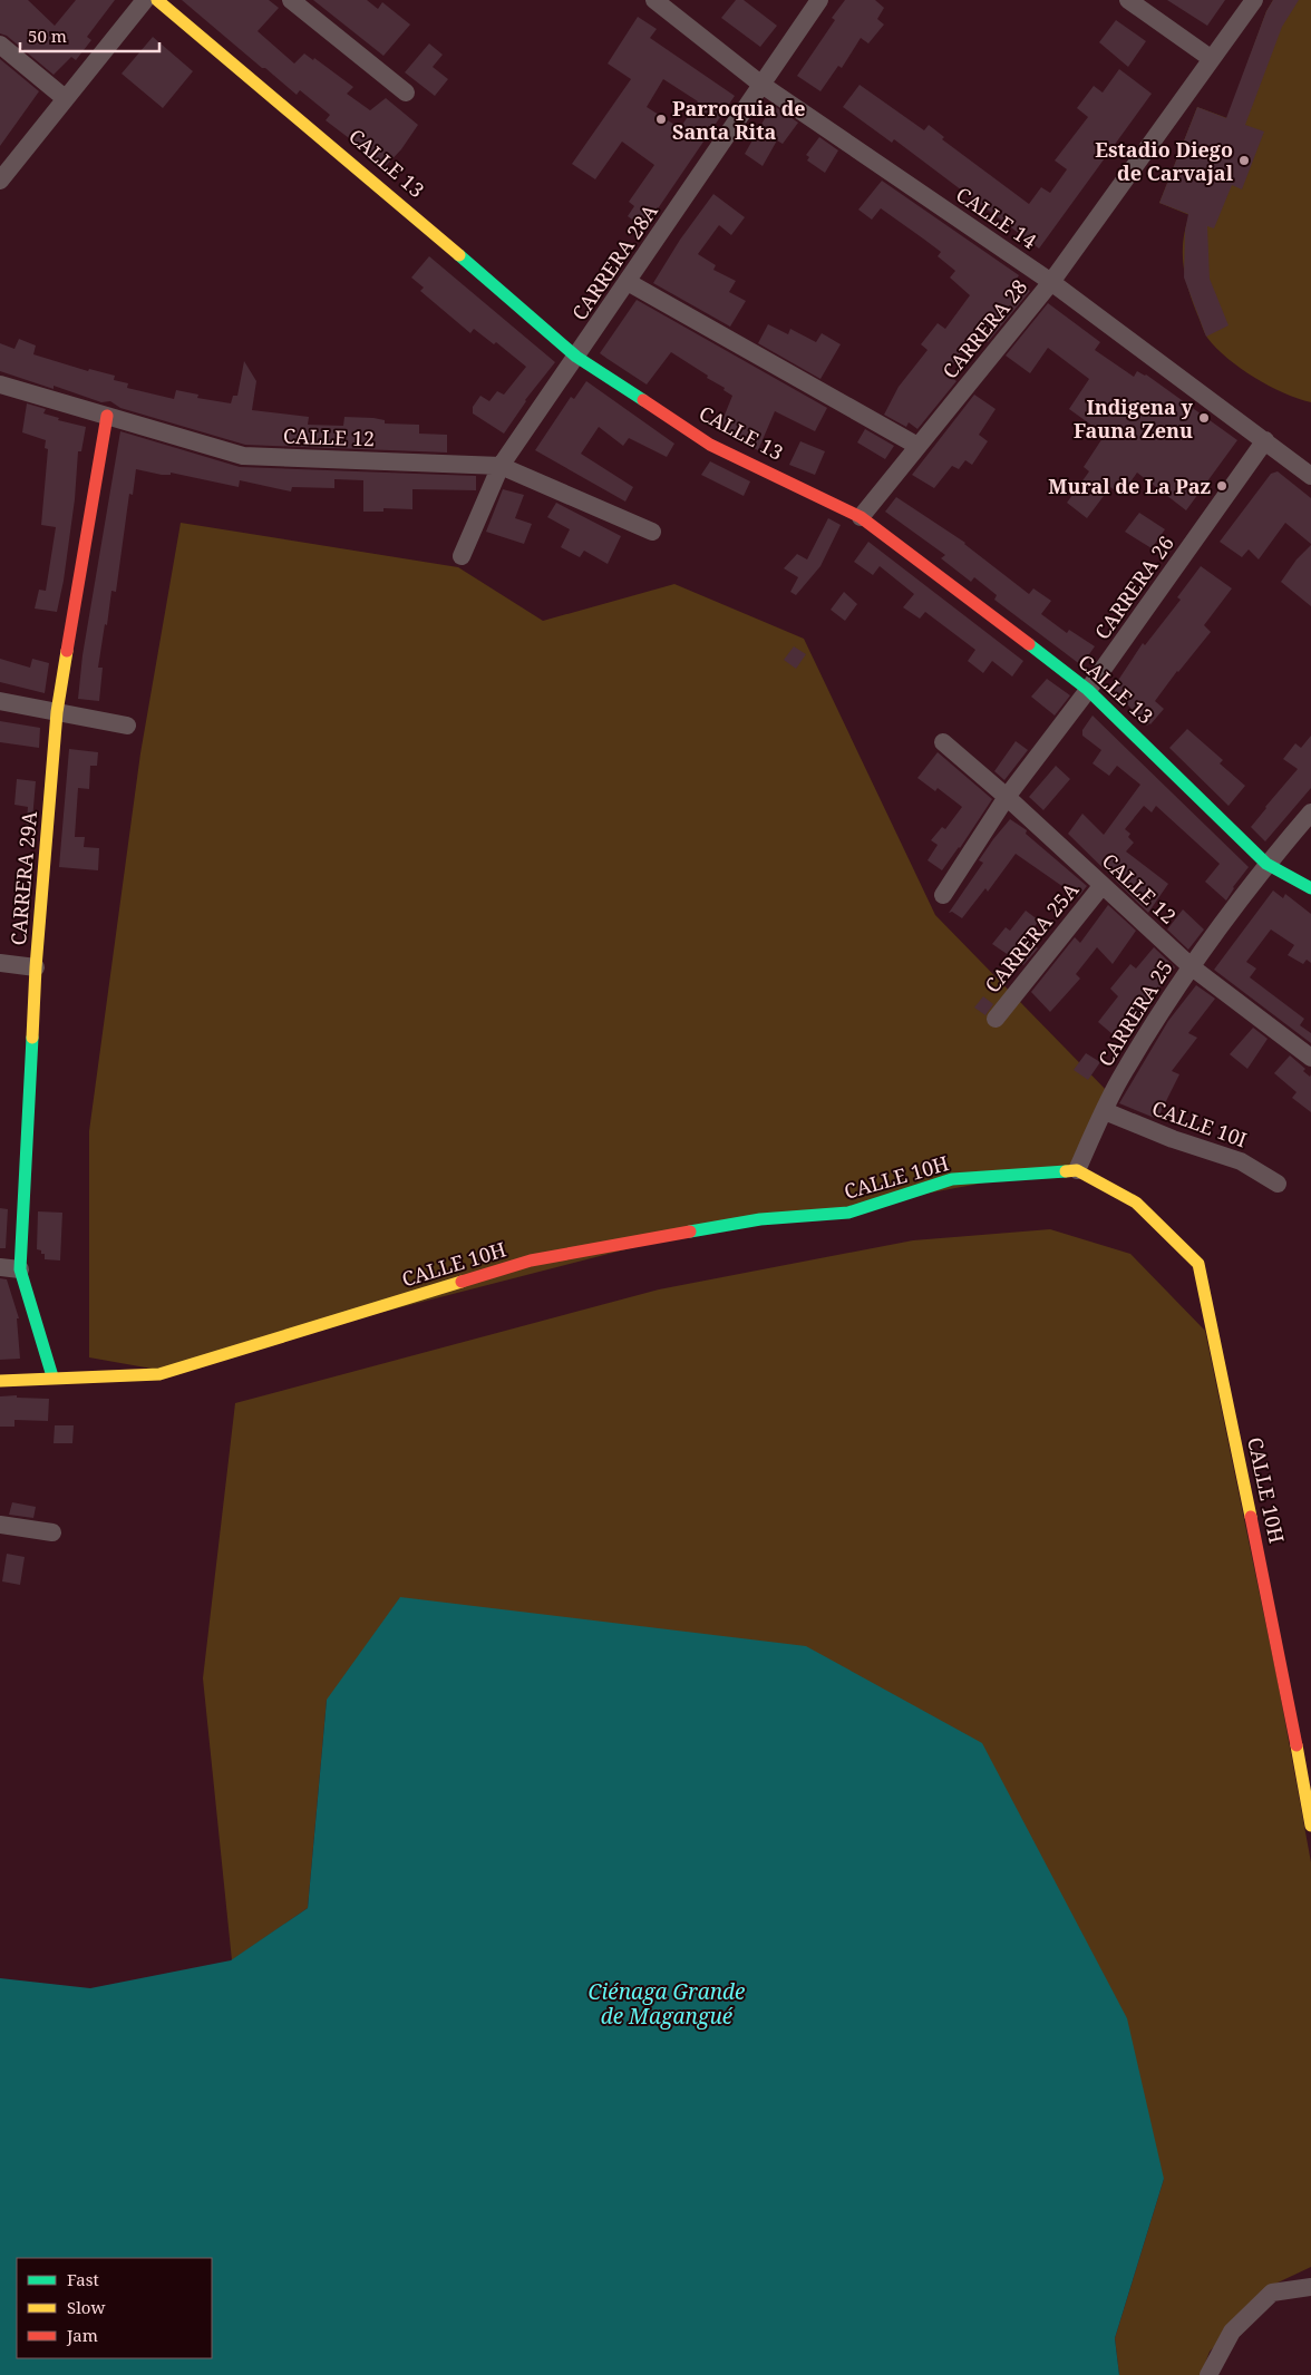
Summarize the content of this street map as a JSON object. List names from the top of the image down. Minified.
{"streets":{"street":["CALLE 13","CALLE 14","CARRERA 28A","CARRERA 28","CALLE 12","CARRERA 26","CARRERA 29A","CARRERA 25A","CARRERA 25","CALLE 10I","CALLE 10H"]},"crossings":[["CALLE 13","CARRERA 28A"],["CALLE 13","CARRERA 28"],["CALLE 13","CARRERA 26"],["CALLE 13","CARRERA 25"],["CALLE 14","CARRERA 28A"],["CALLE 14","CARRERA 28"],["CALLE 14","CARRERA 26"],["CARRERA 28A","CALLE 12"],["CALLE 12","CARRERA 26"],["CALLE 12","CARRERA 29A"],["CALLE 12","CARRERA 25A"],["CALLE 12","CARRERA 25"],["CARRERA 29A","CALLE 10H"],["CARRERA 25","CALLE 10I"],["CARRERA 25","CALLE 10H"]],"water":["Ciénaga Grande de Magangué"],"places":["Parroquia de Santa Rita","Estadio Diego de Carvajal","Indigena y Fauna Zenu","Mural de La Paz"],"legend":["Fast","Slow","Jam"],"scale_bar":"50 m"}
